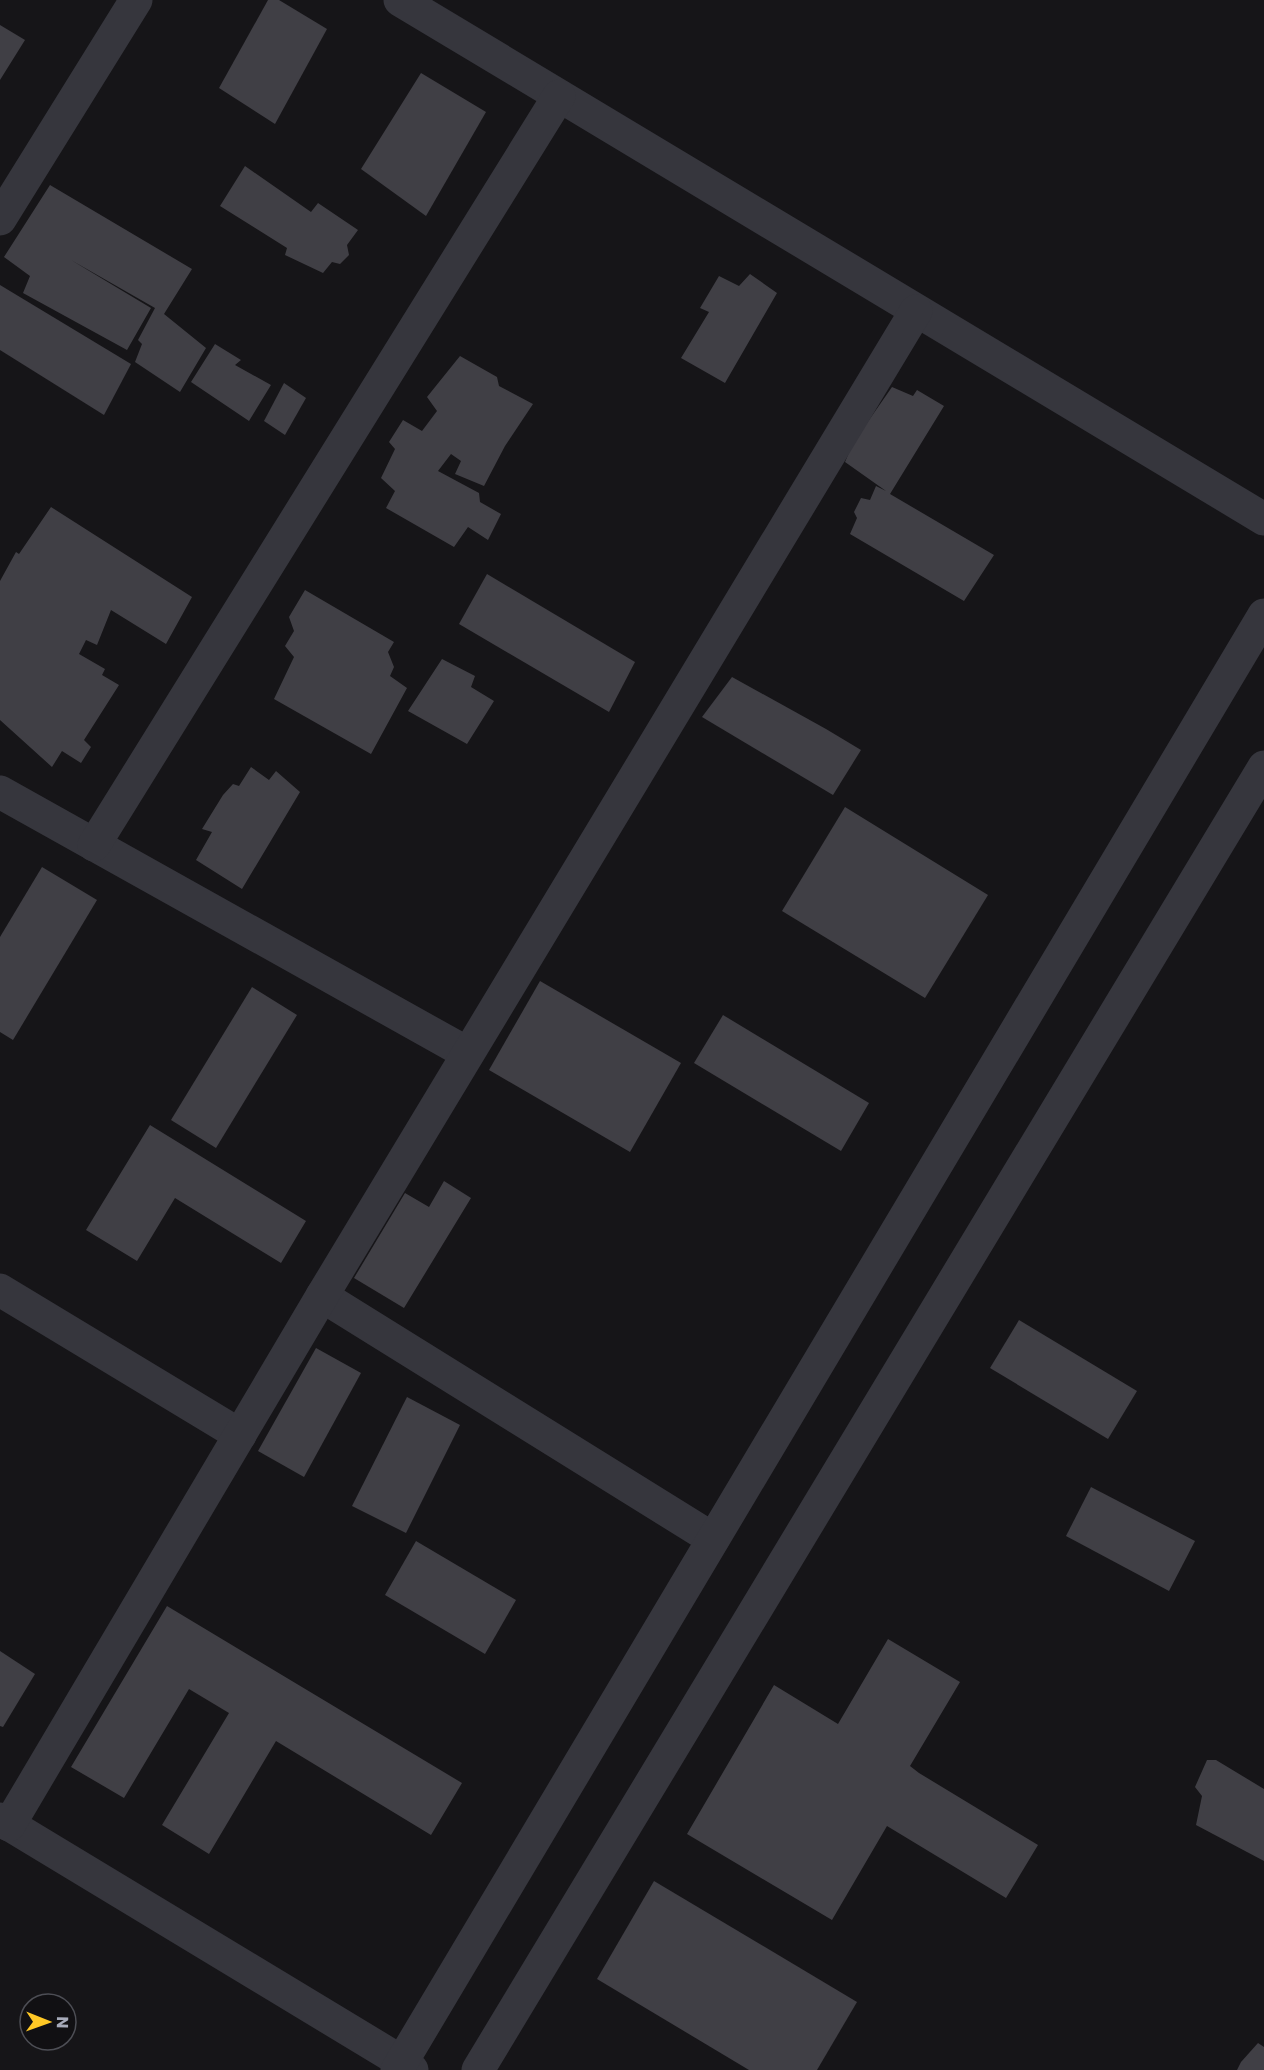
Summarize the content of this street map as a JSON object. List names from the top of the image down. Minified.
{"north":"right"}
